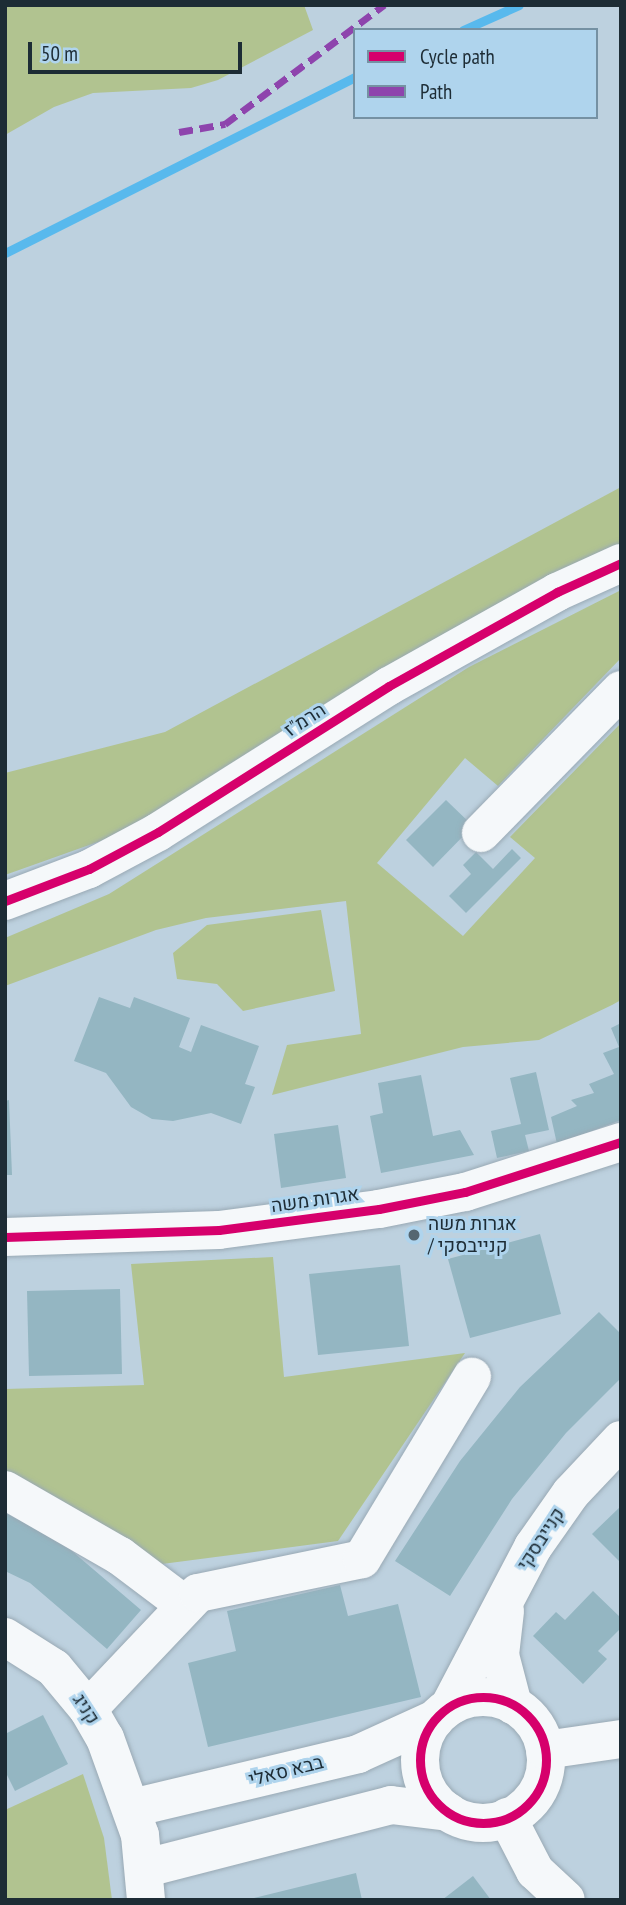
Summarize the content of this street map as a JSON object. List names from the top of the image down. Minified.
{"streets":{"street":["הרמ\"ז","אגרות משה","קנייבסקי","קניג","בבא סאלי"]},"crossings":[["קנייבסקי","בבא סאלי"],["קניג","בבא סאלי"]],"places":["אגרות משה / קנייבסקי"],"legend":["Cycle path","Path"],"scale_bar":"50 m"}
